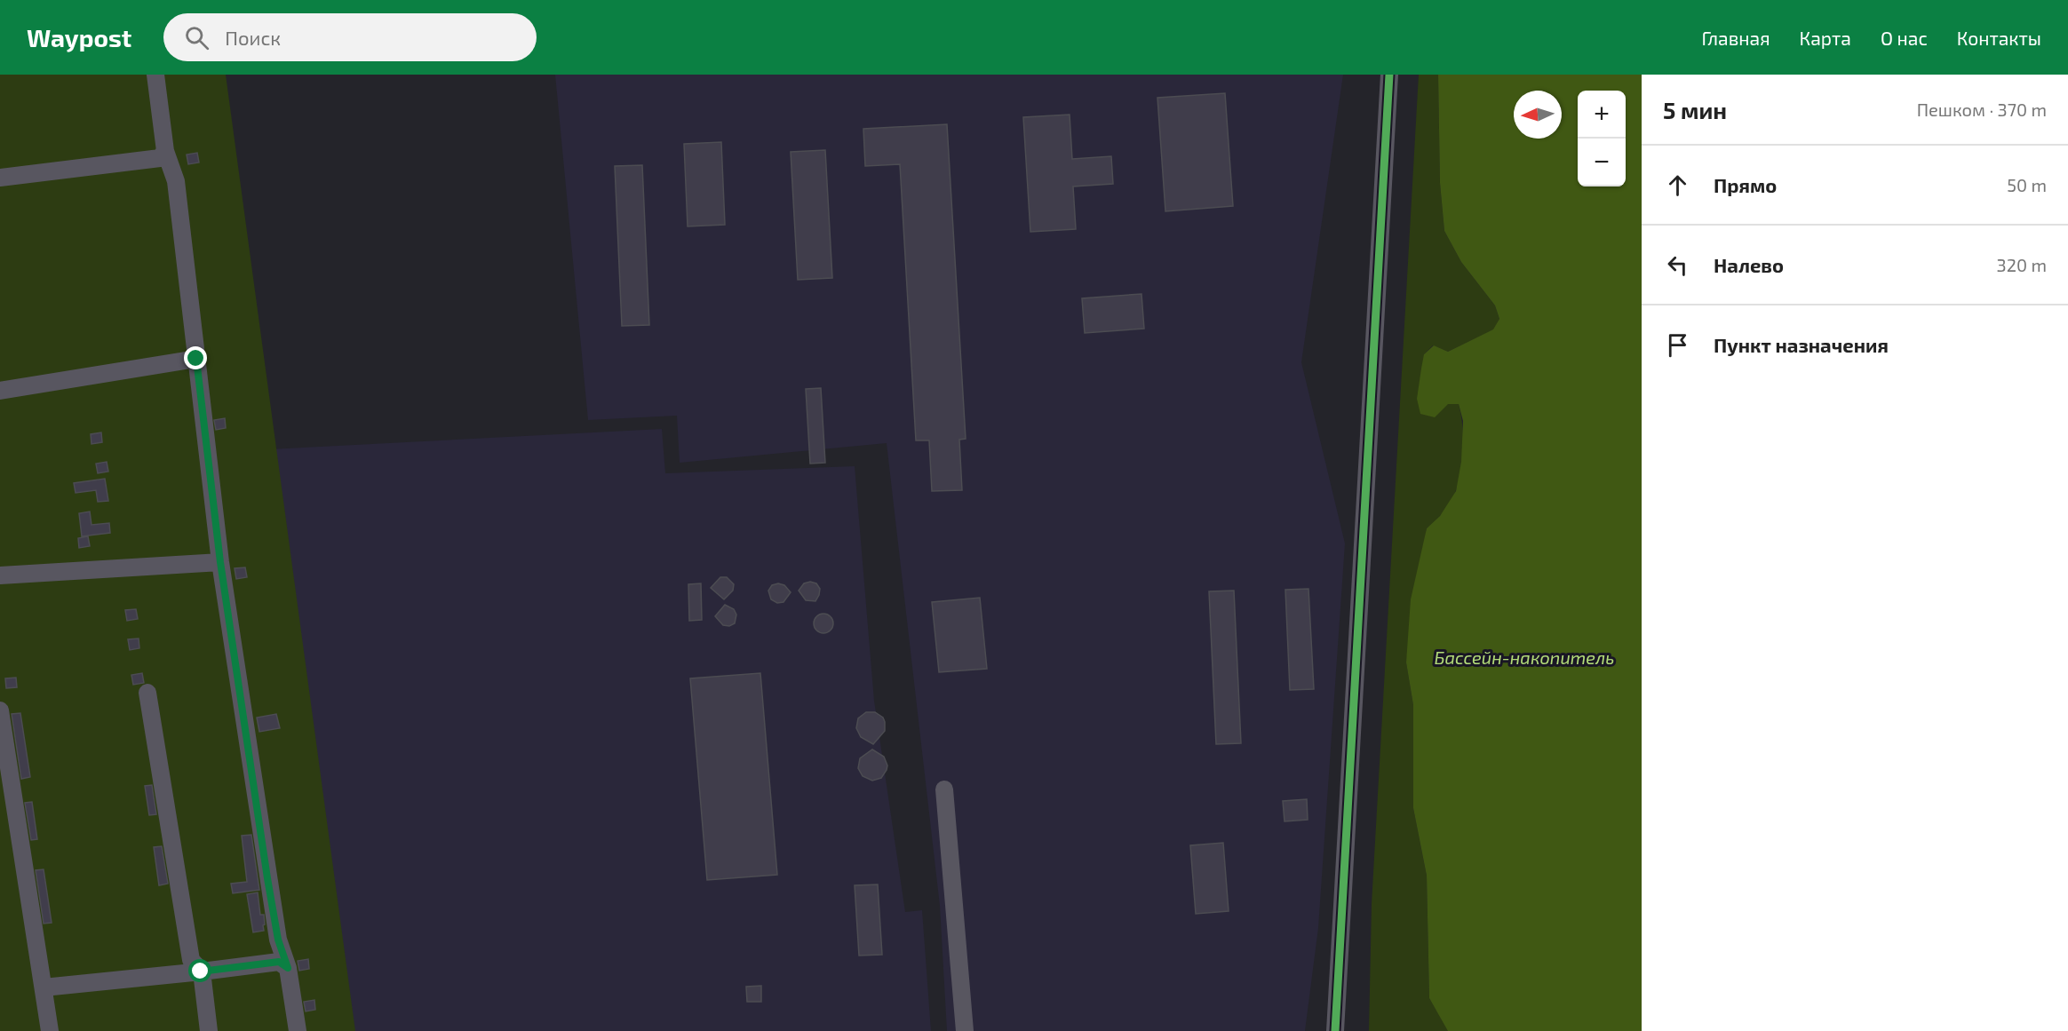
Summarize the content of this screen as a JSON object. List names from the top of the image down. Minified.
{"water":["Бассейн-накопитель"],"north":"left","page":{"header":"Waypost","search":"Поиск","nav":["Главная","Карта","О нас","Контакты"],"heading":["5 мин","Пешком · 370 m"],"map_buttons":["+","−"],"list":[["Прямо","50 m"],["Налево","320 m"],"Пункт назначения"]}}
